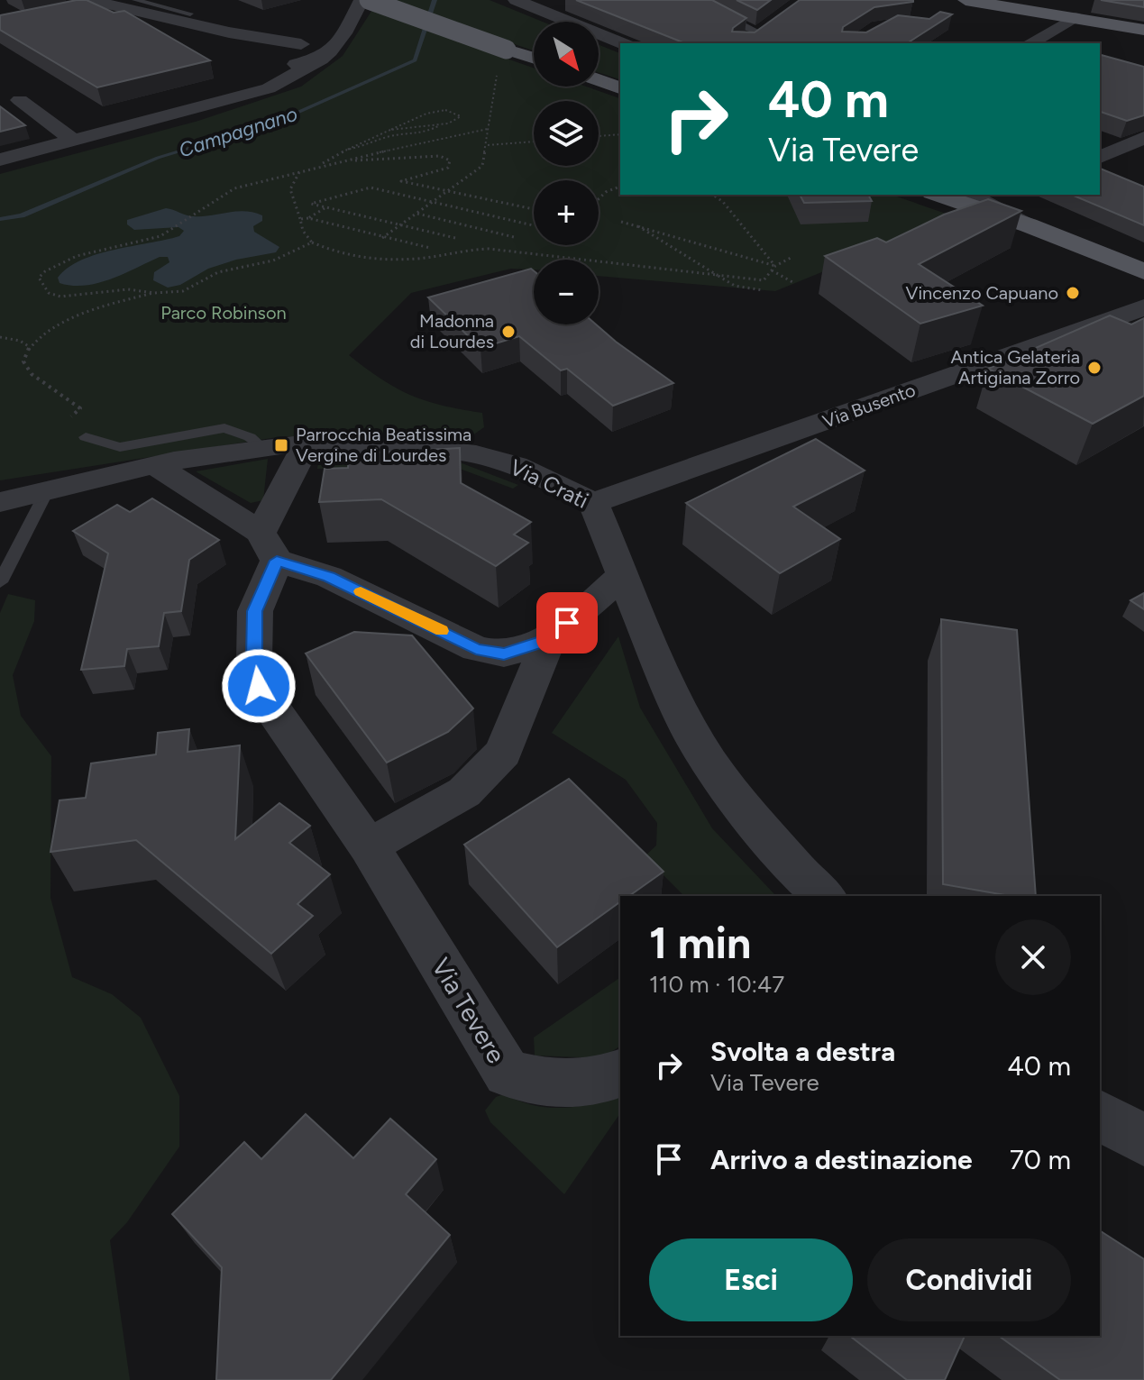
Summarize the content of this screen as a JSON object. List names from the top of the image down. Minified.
{"streets":{"street":["Via Busento","Via Crati","Via Tevere"]},"crossings":[["Via Busento","Via Crati"],["Via Crati","Via Tevere"]],"water":["Campagnano"],"parks":["Parco Robinson"],"places":{"other":["Vincenzo Capuano","Madonna di Lourdes","Antica Gelateria Artigiana Zorro"],"transit":["Parrocchia Beatissima Vergine di Lourdes"]},"north":"bottom right","page":{"map_buttons":["+","−"],"turn":["40 m","Via Tevere"],"heading":["1 min","110 m · 10:47"],"list":[{"name":"Svolta a destra","note":"Via Tevere","value":"40 m"},{"name":"Arrivo a destinazione","value":"70 m"}],"buttons":["Esci","Condividi"]}}
